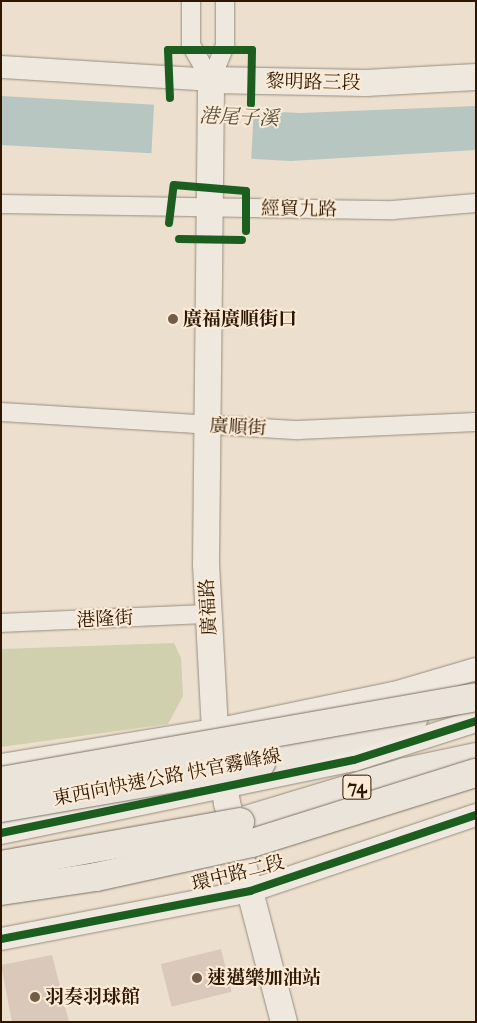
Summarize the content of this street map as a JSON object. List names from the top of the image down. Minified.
{"streets":{"highway":["東西向快速公路 快官霧峰線","74"],"main road":["黎明路三段","廣福路"],"street":["經貿九路","廣順街","港隆街","環中路二段"]},"crossings":[["黎明路三段","廣福路"],["經貿九路","廣福路"],["廣順街","廣福路"],["廣福路","港隆街"],["廣福路","環中路二段"]],"water":["港尾子溪"],"places":["廣福廣順街口","速邁樂加油站","羽奏羽球館"]}
